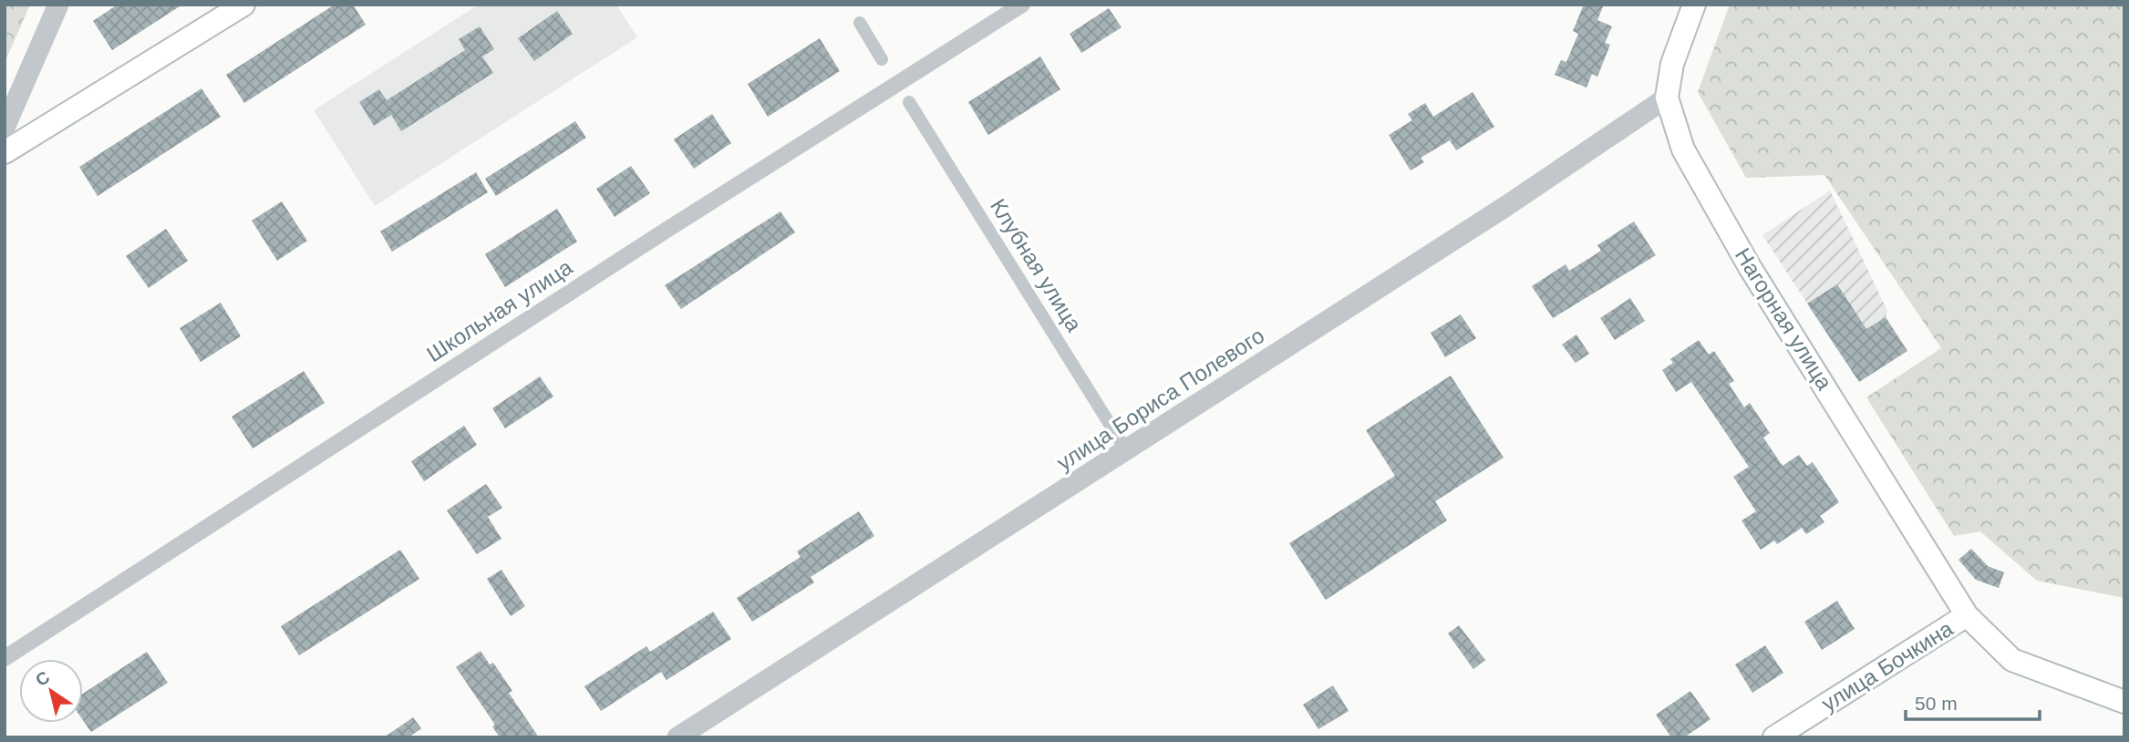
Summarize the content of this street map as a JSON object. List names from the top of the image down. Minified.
{"streets":{"main road":["Нагорная улица","улица Бочкина"],"street":["Клубная улица","Школьная улица","улица Бориса Полевого"]},"crossings":[["Клубная улица","улица Бориса Полевого"],["Нагорная улица","улица Бориса Полевого"],["Нагорная улица","улица Бочкина"]],"scale_bar":"50 m","north":"top left"}
